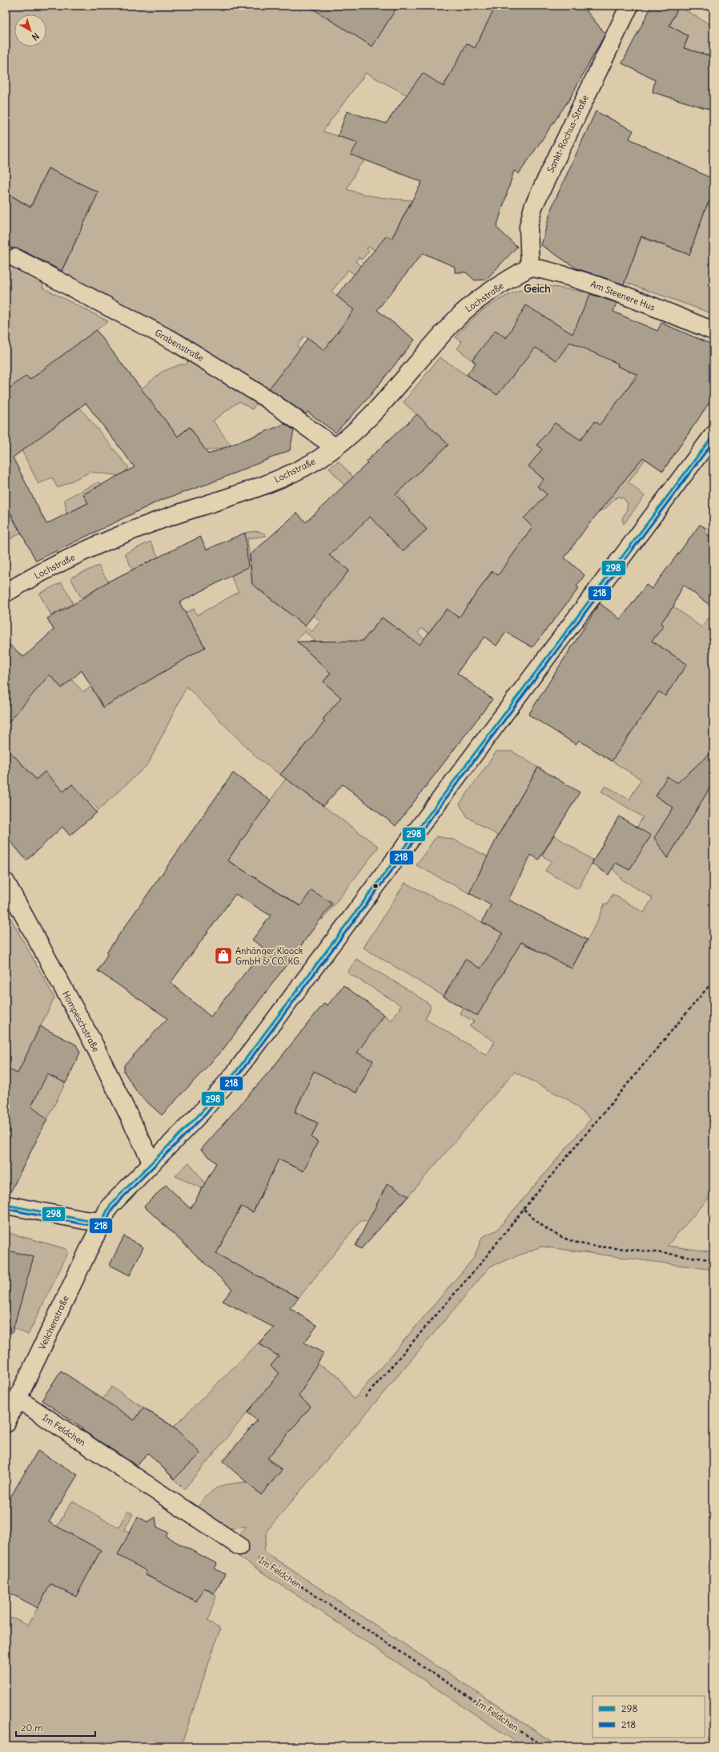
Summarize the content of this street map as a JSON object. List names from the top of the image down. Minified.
{"streets":{"street":["Sankt-Rochus-Straße","Am Steenere Hus","Lochstraße","Grabenstraße","Hompeschstraße","Veilchenstraße","Im Feldchen"]},"crossings":[["Sankt-Rochus-Straße","Am Steenere Hus"],["Sankt-Rochus-Straße","Lochstraße"],["Am Steenere Hus","Lochstraße"],["Lochstraße","Grabenstraße"],["Hompeschstraße","Veilchenstraße"],["Veilchenstraße","Im Feldchen"]],"districts":["Geich"],"places":{"shop":["Anhänger Kloock GmbH & CO. KG."]},"lines":["transit line 298","transit line 218"],"legend":["298","218"],"scale_bar":"20 m","north":"bottom right"}
